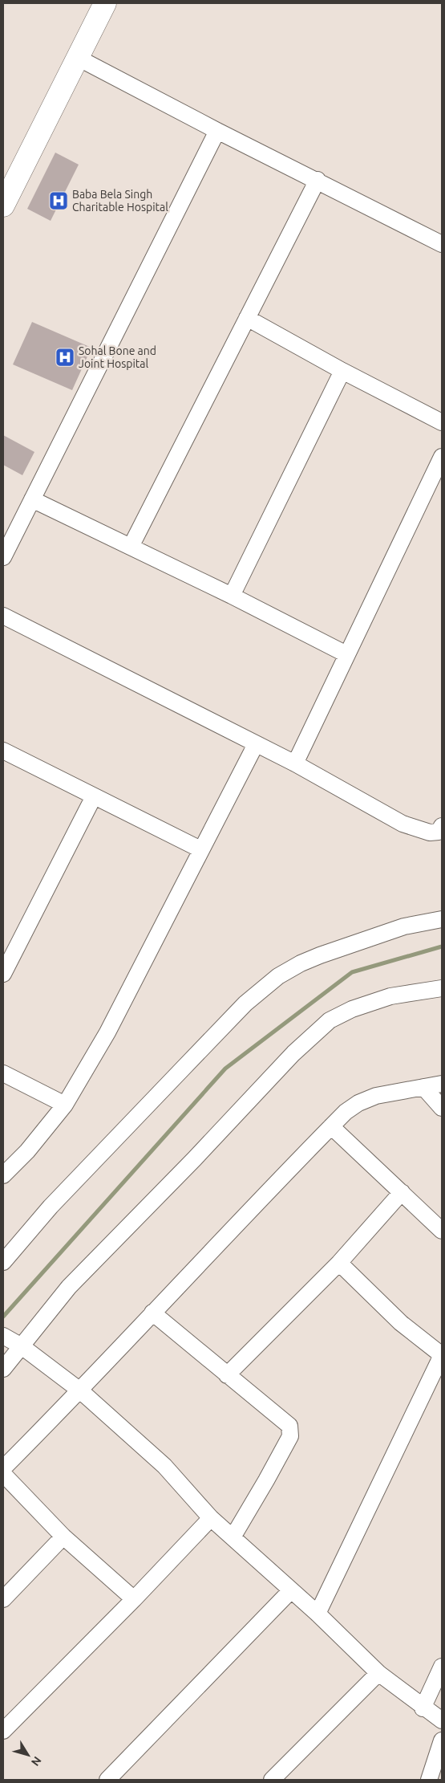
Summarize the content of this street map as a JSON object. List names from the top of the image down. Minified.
{"places":{"hospital":["Baba Bela Singh Charitable Hospital","Sohal Bone and Joint Hospital"]},"north":"bottom right"}
